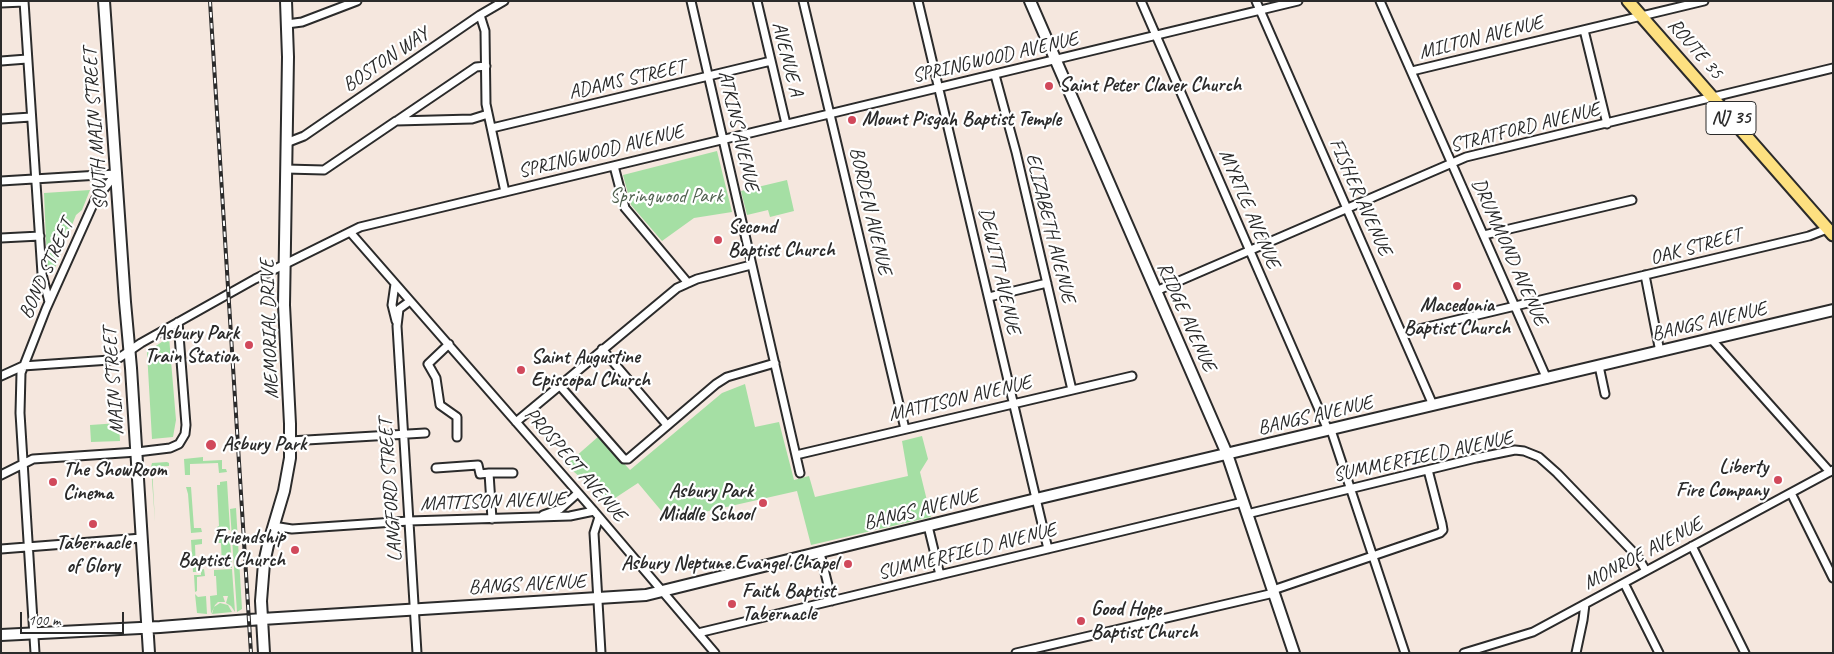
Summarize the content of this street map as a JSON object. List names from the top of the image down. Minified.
{"streets":{"main road":["ROUTE 35","NJ 35"],"street":["MILTON AVENUE","SPRINGWOOD AVENUE","AVENUE A","BOSTON WAY","ADAMS STREET","STRATFORD AVENUE","SOUTH MAIN STREET","ATKINS AVENUE","FISHER AVENUE","MYRTLE AVENUE","BORDEN AVENUE","ELIZABETH AVENUE","OAK STREET","DRUMMOND AVENUE","BOND STREET","DEWITT AVENUE","RIDGE AVENUE","BANGS AVENUE","MEMORIAL DRIVE","MAIN STREET","MATTISON AVENUE","SUMMERFIELD AVENUE","PROSPECT AVENUE","LANGFORD STREET","MONROE AVENUE"]},"crossings":[["MILTON AVENUE","ROUTE 35"],["MILTON AVENUE","DRUMMOND AVENUE"],["ROUTE 35","STRATFORD AVENUE"],["ROUTE 35","OAK STREET"],["SPRINGWOOD AVENUE","AVENUE A"],["SPRINGWOOD AVENUE","ATKINS AVENUE"],["SPRINGWOOD AVENUE","FISHER AVENUE"],["SPRINGWOOD AVENUE","MYRTLE AVENUE"],["SPRINGWOOD AVENUE","BORDEN AVENUE"],["SPRINGWOOD AVENUE","ELIZABETH AVENUE"],["SPRINGWOOD AVENUE","BOND STREET"],["SPRINGWOOD AVENUE","DEWITT AVENUE"],["SPRINGWOOD AVENUE","RIDGE AVENUE"],["SPRINGWOOD AVENUE","MEMORIAL DRIVE"],["SPRINGWOOD AVENUE","MAIN STREET"],["SPRINGWOOD AVENUE","PROSPECT AVENUE"],["AVENUE A","ADAMS STREET"],["BOSTON WAY","MEMORIAL DRIVE"],["ADAMS STREET","ATKINS AVENUE"],["STRATFORD AVENUE","FISHER AVENUE"],["STRATFORD AVENUE","MYRTLE AVENUE"],["STRATFORD AVENUE","DRUMMOND AVENUE"],["STRATFORD AVENUE","RIDGE AVENUE"],["SOUTH MAIN STREET","BOND STREET"],["SOUTH MAIN STREET","MAIN STREET"],["ATKINS AVENUE","MATTISON AVENUE"],["FISHER AVENUE","BANGS AVENUE"],["MYRTLE AVENUE","BANGS AVENUE"],["MYRTLE AVENUE","SUMMERFIELD AVENUE"],["BORDEN AVENUE","MATTISON AVENUE"],["ELIZABETH AVENUE","MATTISON AVENUE"],["OAK STREET","BANGS AVENUE"],["DRUMMOND AVENUE","BANGS AVENUE"],["BOND STREET","BANGS AVENUE"],["DEWITT AVENUE","BANGS AVENUE"],["DEWITT AVENUE","MATTISON AVENUE"],["DEWITT AVENUE","SUMMERFIELD AVENUE"],["RIDGE AVENUE","BANGS AVENUE"],["RIDGE AVENUE","SUMMERFIELD AVENUE"],["BANGS AVENUE","MEMORIAL DRIVE"],["BANGS AVENUE","MAIN STREET"],["BANGS AVENUE","PROSPECT AVENUE"],["BANGS AVENUE","LANGFORD STREET"],["MEMORIAL DRIVE","MATTISON AVENUE"],["MATTISON AVENUE","PROSPECT AVENUE"],["MATTISON AVENUE","LANGFORD STREET"],["SUMMERFIELD AVENUE","PROSPECT AVENUE"],["SUMMERFIELD AVENUE","MONROE AVENUE"],["PROSPECT AVENUE","LANGFORD STREET"]],"parks":["Springwood Park"],"places":["Saint Peter Claver Church","Mount Pisgah Baptist Temple","Second Baptist Church","Macedonia Baptist Church","Asbury Park Train Station","Saint Augustine Episcopal Church","Asbury Park","Liberty Fire Company","The ShowRoom Cinema","Asbury Park Middle School","Tabernacle of Glory","Friendship Baptist Church","Asbury Neptune Evangel Chapel","Faith Baptist Tabernacle","Good Hope Baptist Church"],"scale_bar":"100 m"}
